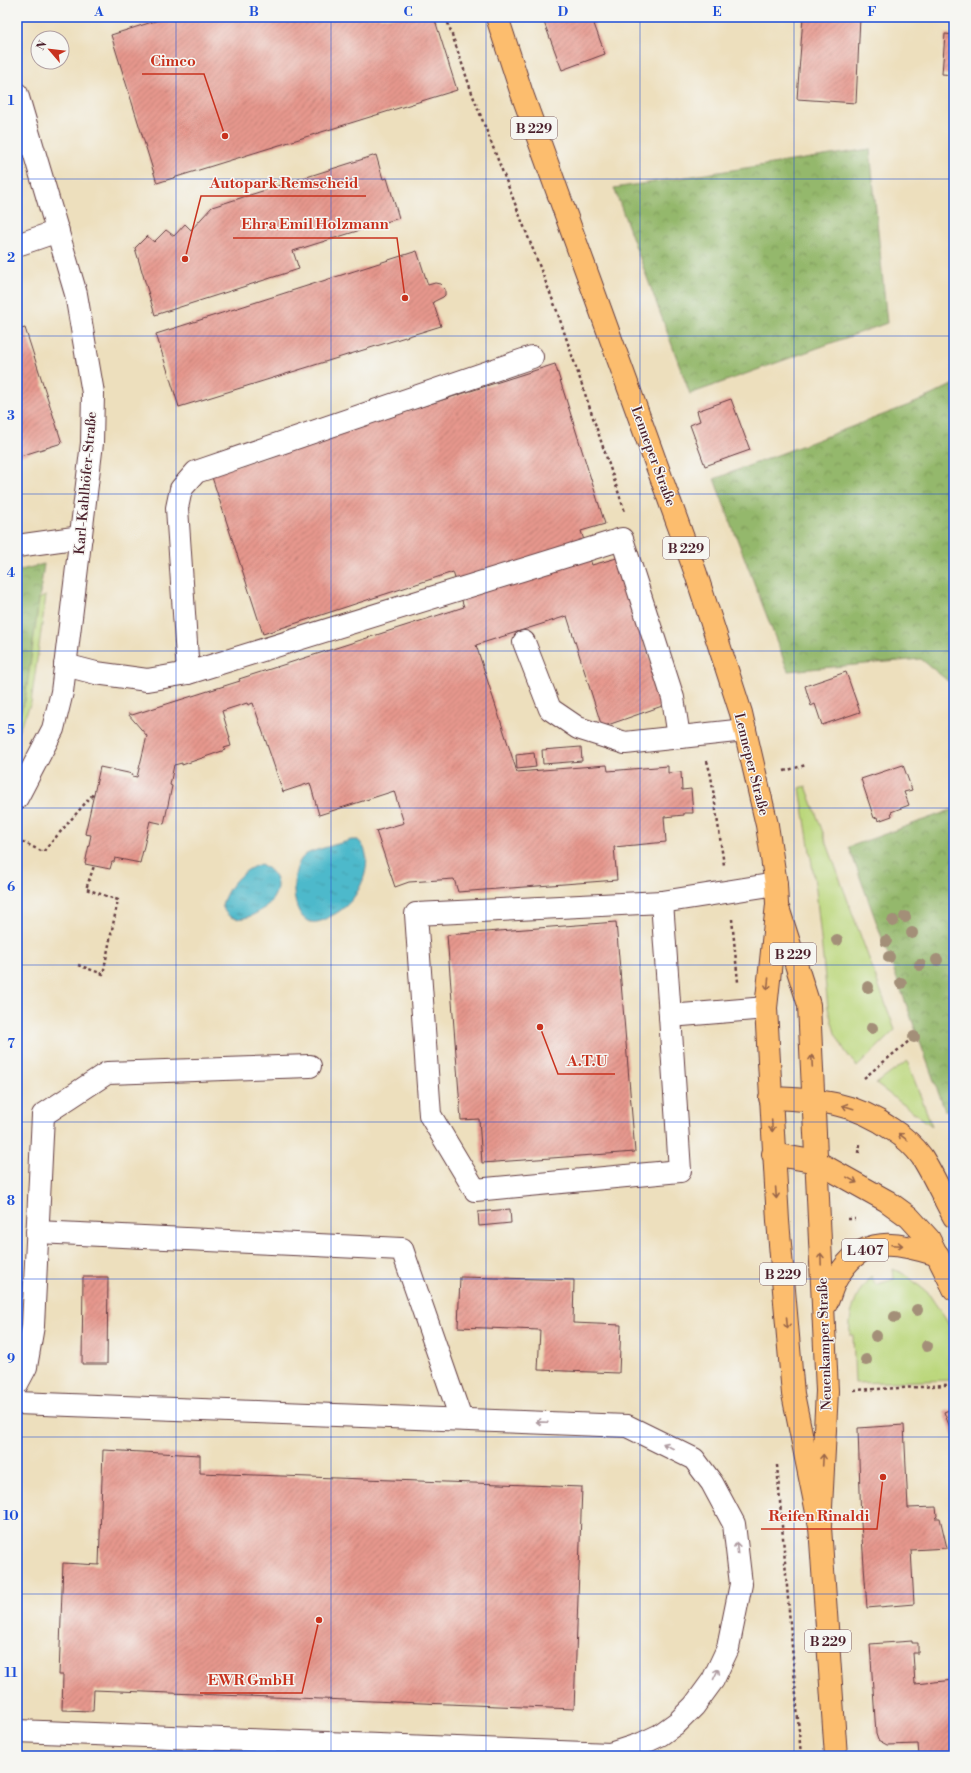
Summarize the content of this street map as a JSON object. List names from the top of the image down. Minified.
{"streets":{"main road":["B 229","Lenneper Straße","L 407","Neuenkamper Straße"],"street":["Karl-Kahlhöfer-Straße"]},"crossings":[["B 229","Lenneper Straße"],["B 229","Neuenkamper Straße"],["L 407","Neuenkamper Straße"]],"places":["Cimco","Autopark Remscheid","Ehra Emil Holzmann","A.T.U","Reifen Rinaldi","EWR GmbH"],"north":"top left","grid":{"columns":["A","B","C","D","E","F"],"rows":["1","2","3","4","5","6","7","8","9","10","11"]}}
